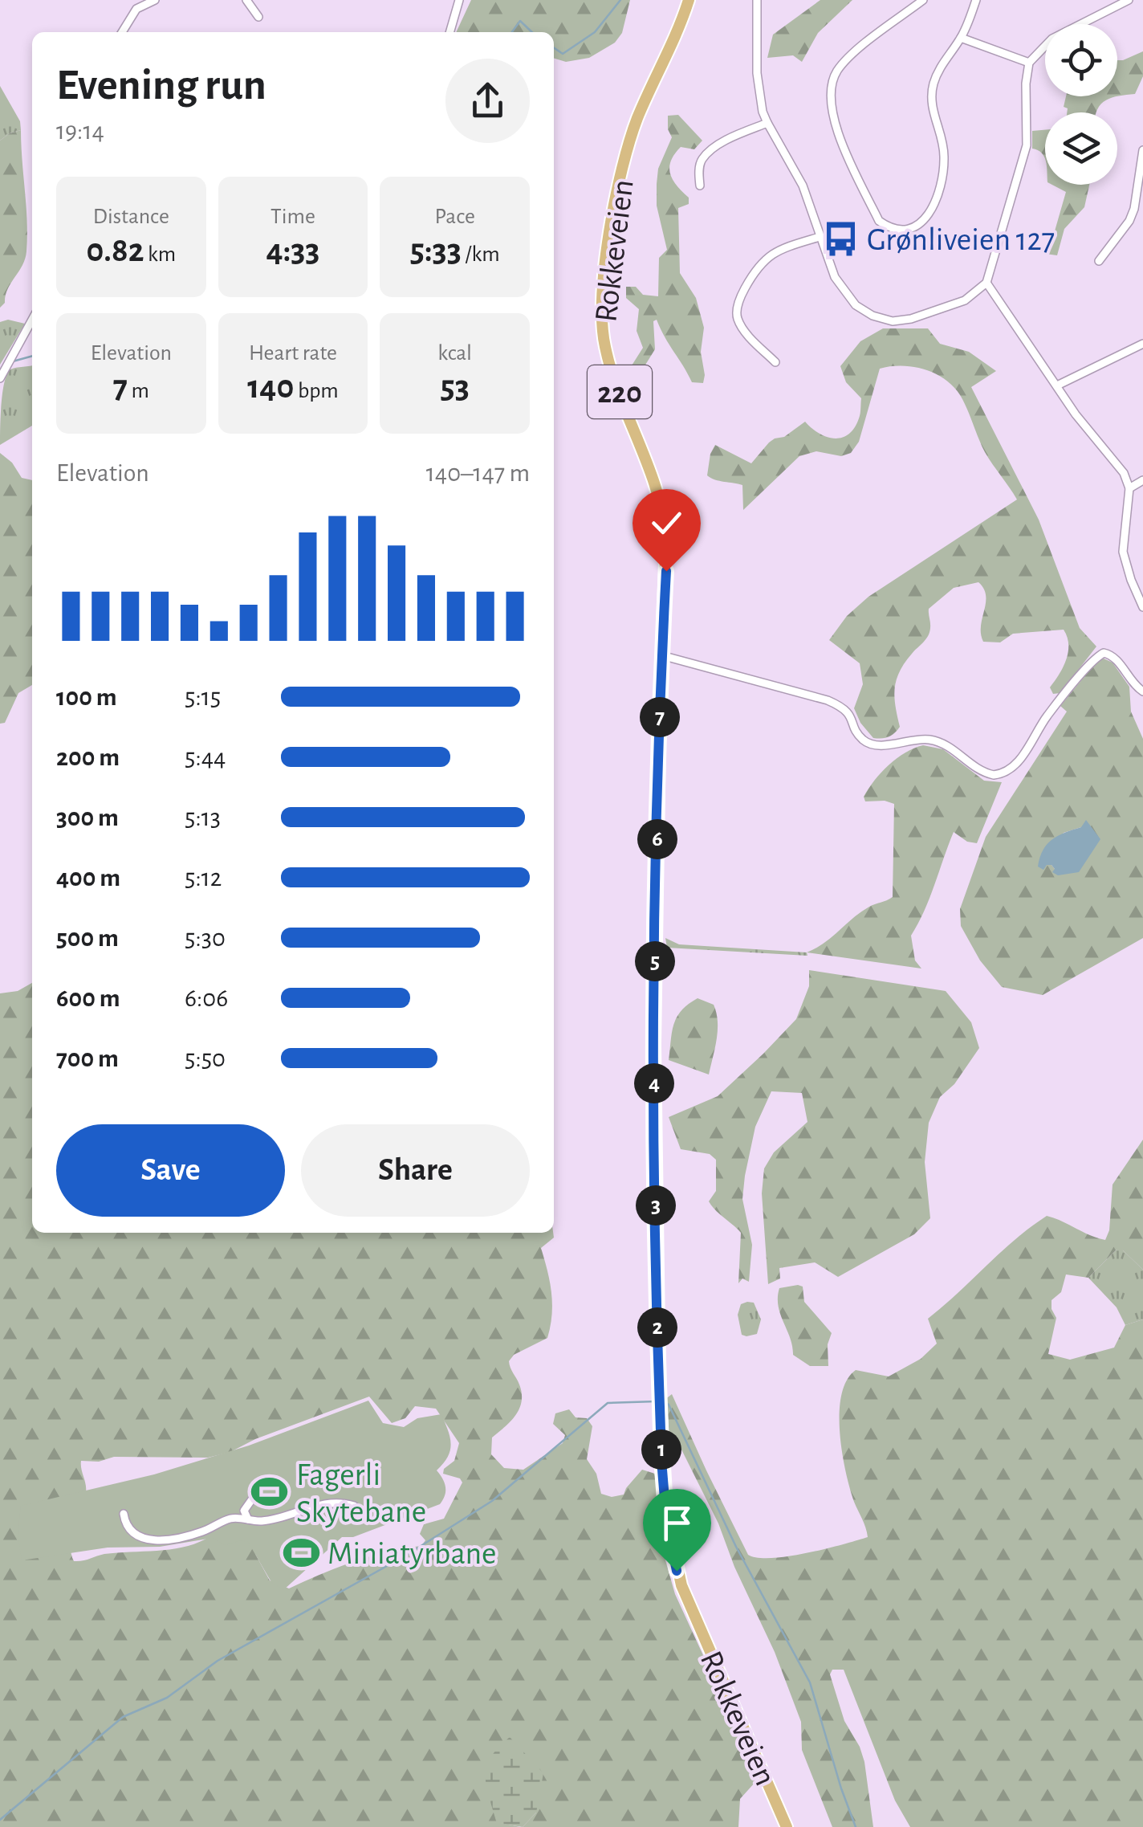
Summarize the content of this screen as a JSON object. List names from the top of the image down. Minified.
{"streets":{"main road":["Rokkeveien","220"]},"places":{"bus stop":["Grønliveien 127"],"sports":["Fagerli Skytebane","Miniatyrbane"]},"page":{"heading":["Evening run","19:14"],"stats":[["Distance","0.82 km"],["Time","4:33"],["Pace","5:33 /km"],["Elevation","7 m"],["Heart rate","140 bpm"],["kcal","53"]],"chart":["Elevation","140–147 m"],"list":[{"name":"100 m","note":"5:15"},{"name":"200 m","note":"5:44"},{"name":"300 m","note":"5:13"},{"name":"400 m","note":"5:12"},{"name":"500 m","note":"5:30"},{"name":"600 m","note":"6:06"},{"name":"700 m","note":"5:50"}],"pins":["7","6","5","4","3","2","1"],"buttons":["Save","Share"]}}
